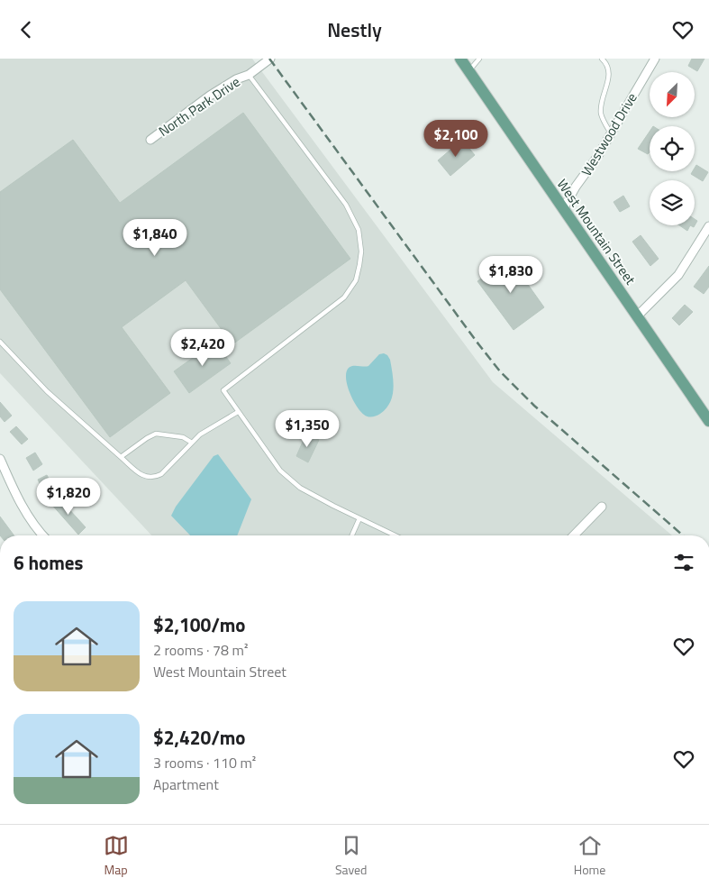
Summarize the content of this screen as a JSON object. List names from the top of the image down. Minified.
{"streets":{"main road":["West Mountain Street"],"street":["North Park Drive","Westwood Drive"]},"crossings":[["Westwood Drive","West Mountain Street"]],"north":"bottom left","page":{"header":"Nestly","price":["$2,100","$1,840","$1,830","$2,420","$1,350","$1,820"],"heading":"6 homes","list":[{"name":"$2,100/mo","note":"2 rooms · 78 m² · West Mountain Street"},{"name":"$2,420/mo","note":"3 rooms · 110 m² · Apartment"}],"tabs":["Map","Saved","Home"]}}
